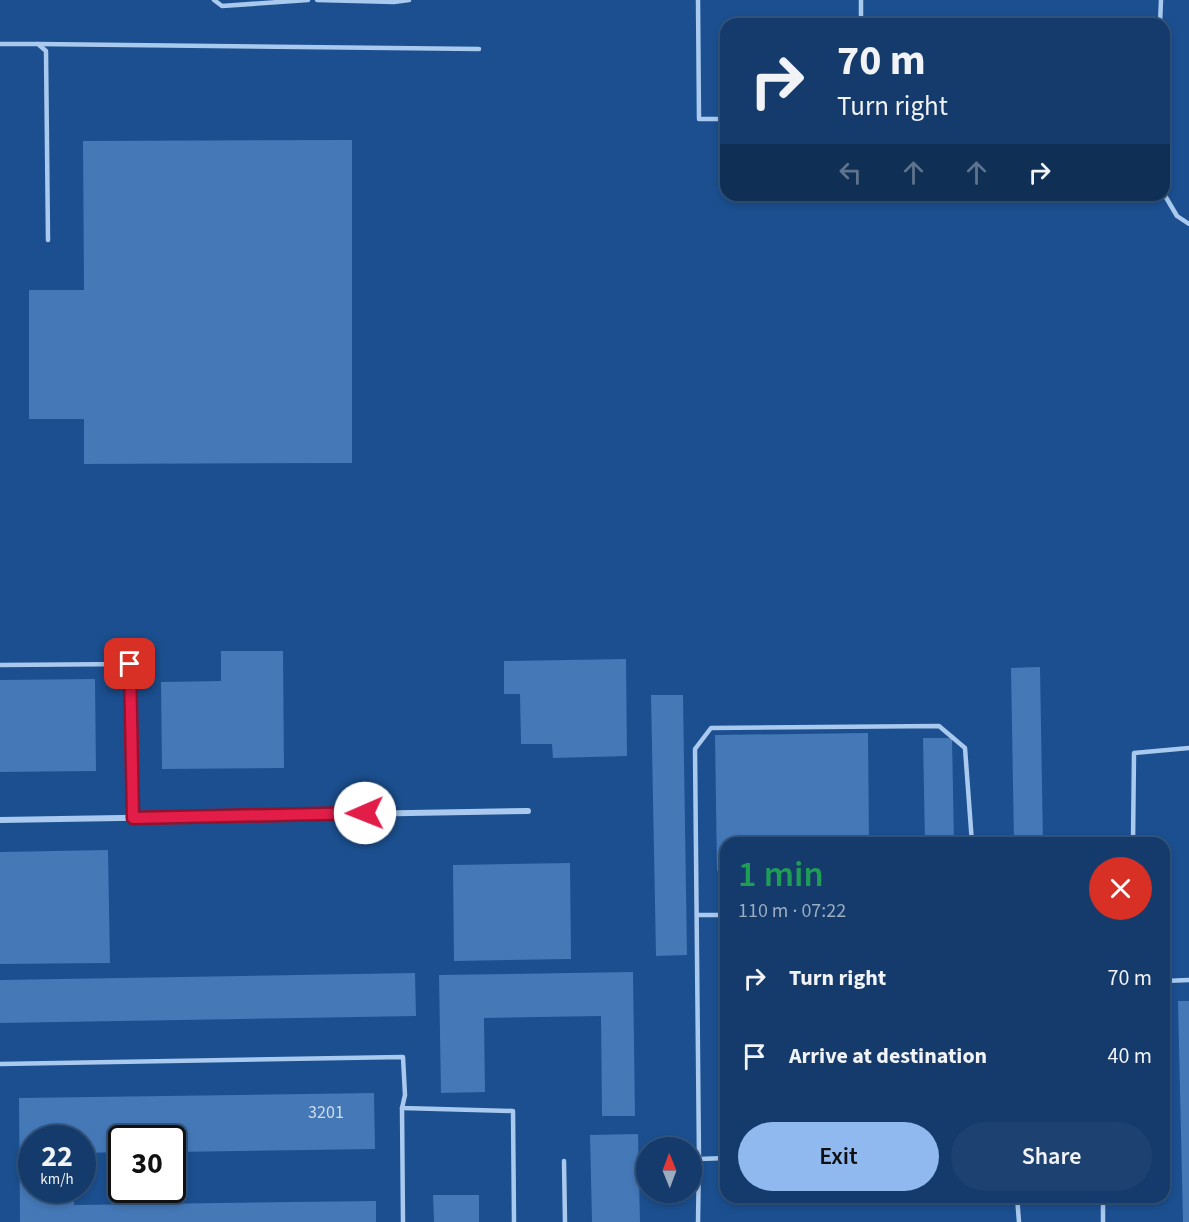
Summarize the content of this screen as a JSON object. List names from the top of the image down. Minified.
{"house_numbers":["3201"],"north":"top","page":{"turn":["70 m","Turn right"],"heading":["1 min","110 m · 07:22"],"list":[{"name":"Turn right","value":"70 m"},{"name":"Arrive at destination","value":"40 m"}],"buttons":["Exit","Share"],"speed":"22 km/h","limit":"30"}}
